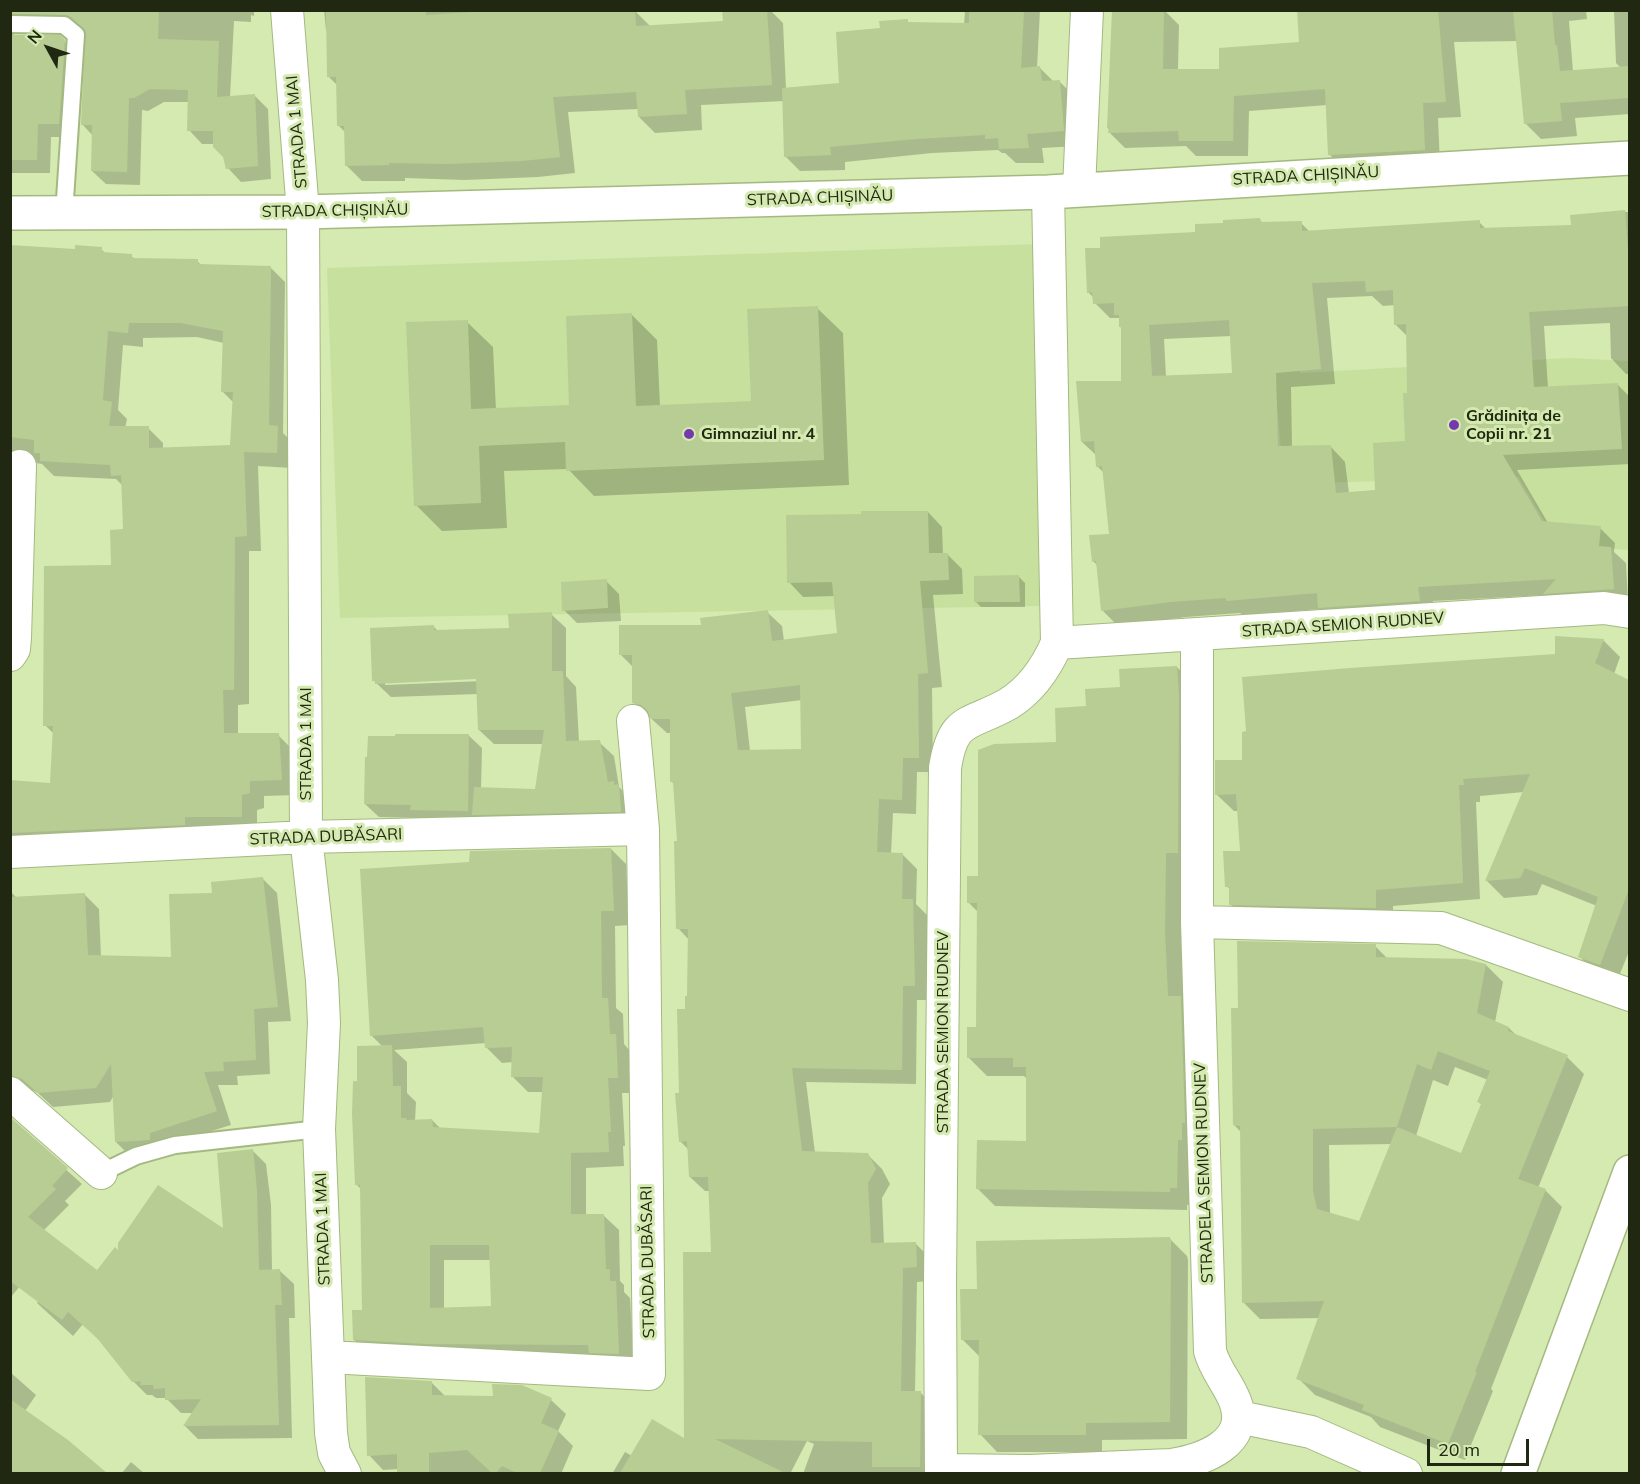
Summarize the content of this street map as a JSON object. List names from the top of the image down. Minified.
{"streets":{"street":["STRADA 1 MAI","STRADA CHIȘINĂU","STRADA SEMION RUDNEV","STRADA DUBĂSARI","STRADELA SEMION RUDNEV"]},"crossings":[["STRADA 1 MAI","STRADA CHIȘINĂU"],["STRADA 1 MAI","STRADA DUBĂSARI"],["STRADA SEMION RUDNEV","STRADELA SEMION RUDNEV"]],"places":["Grădinița de Copii nr. 21","Gimnaziul nr. 4"],"scale_bar":"20 m","north":"top left"}
